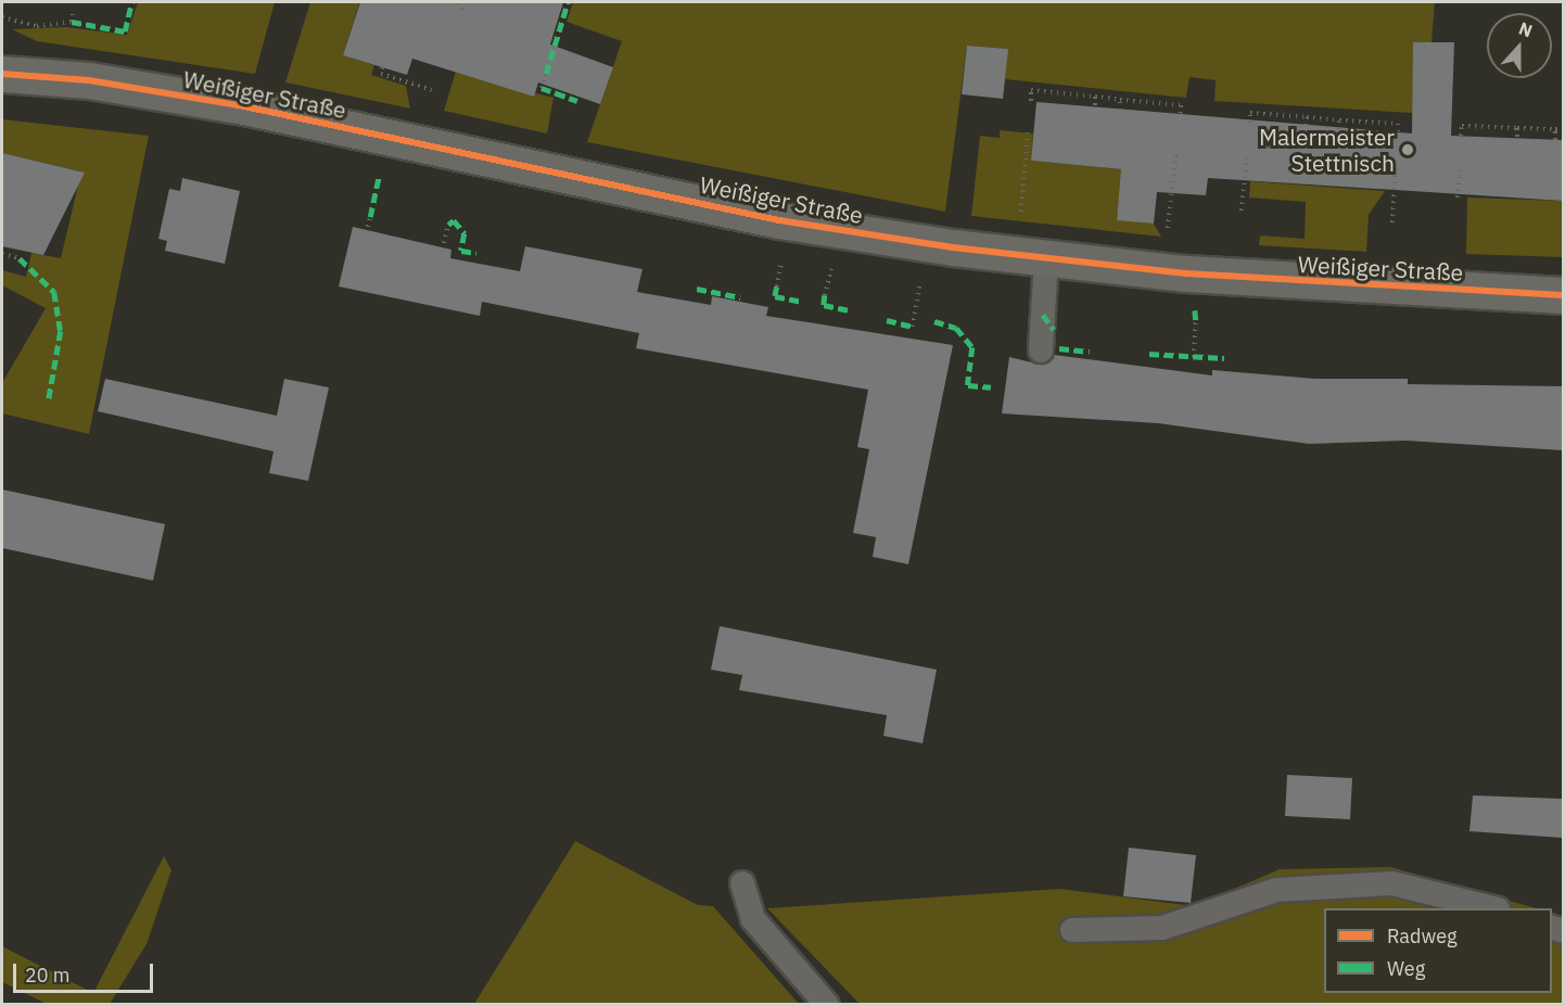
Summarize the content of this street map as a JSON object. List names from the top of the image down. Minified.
{"streets":{"street":["Weißiger Straße"]},"places":["Malermeister Stettnisch"],"legend":["Radweg","Weg"],"scale_bar":"20 m","north":"top"}
